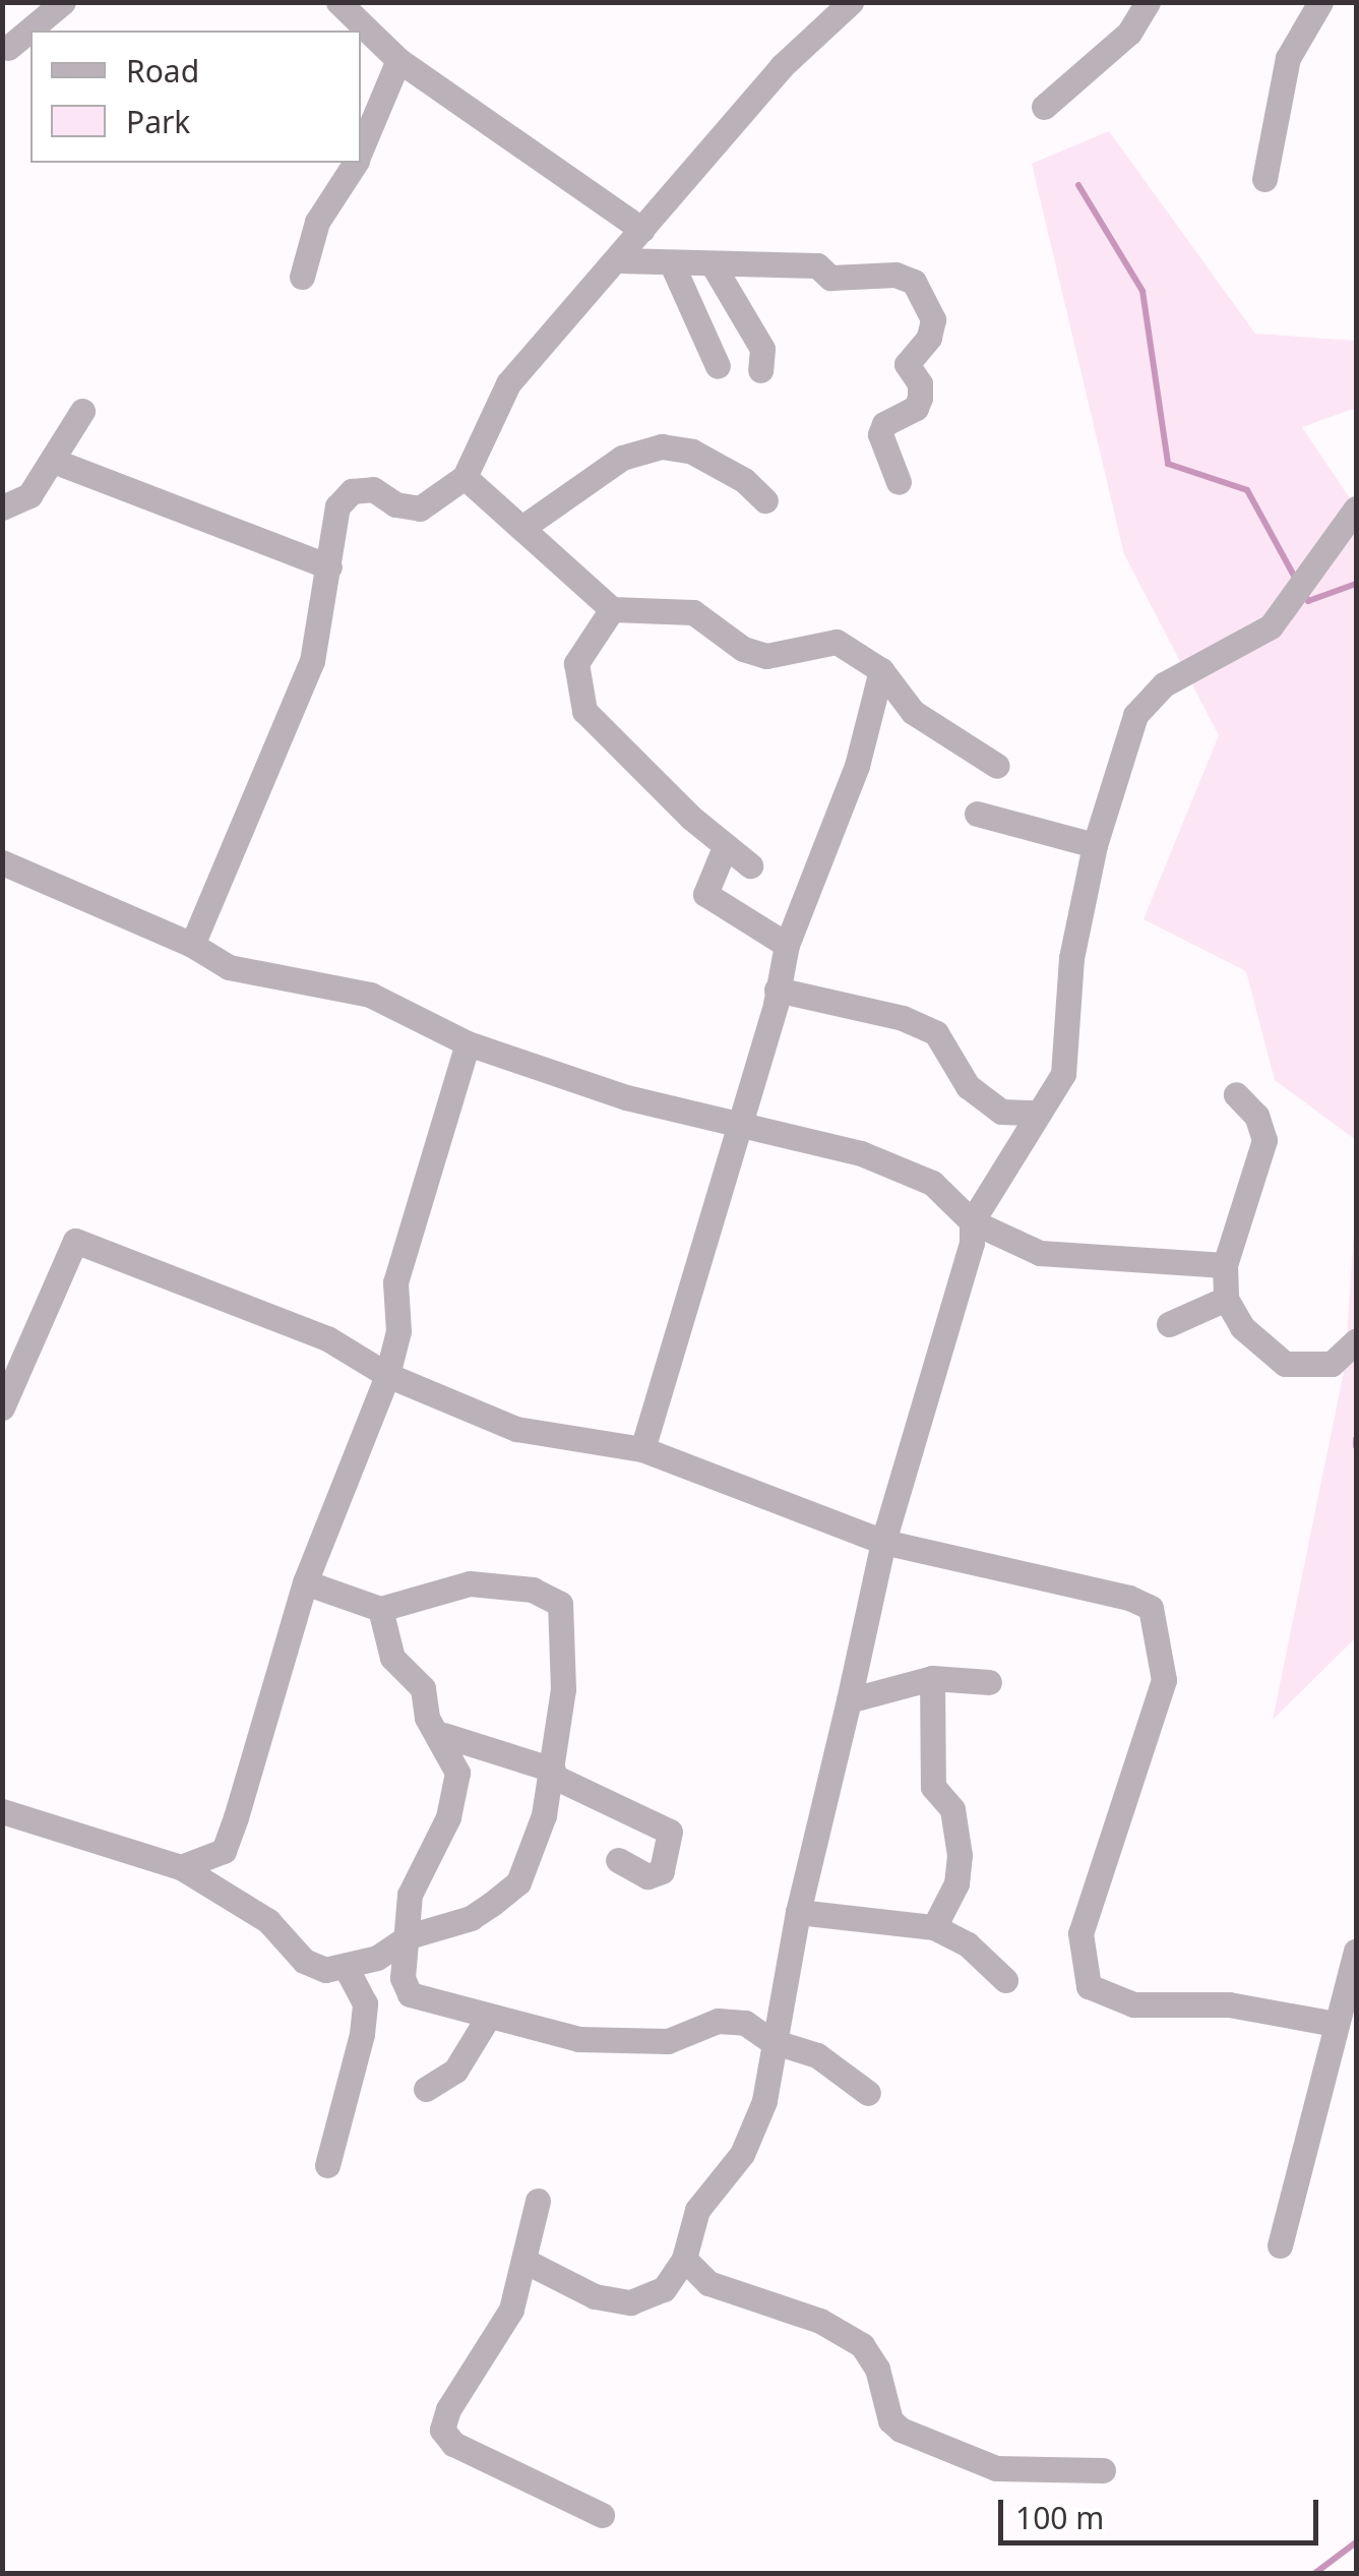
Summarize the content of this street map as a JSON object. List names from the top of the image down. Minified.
{"legend":["Road","Park"],"scale_bar":"100 m"}
